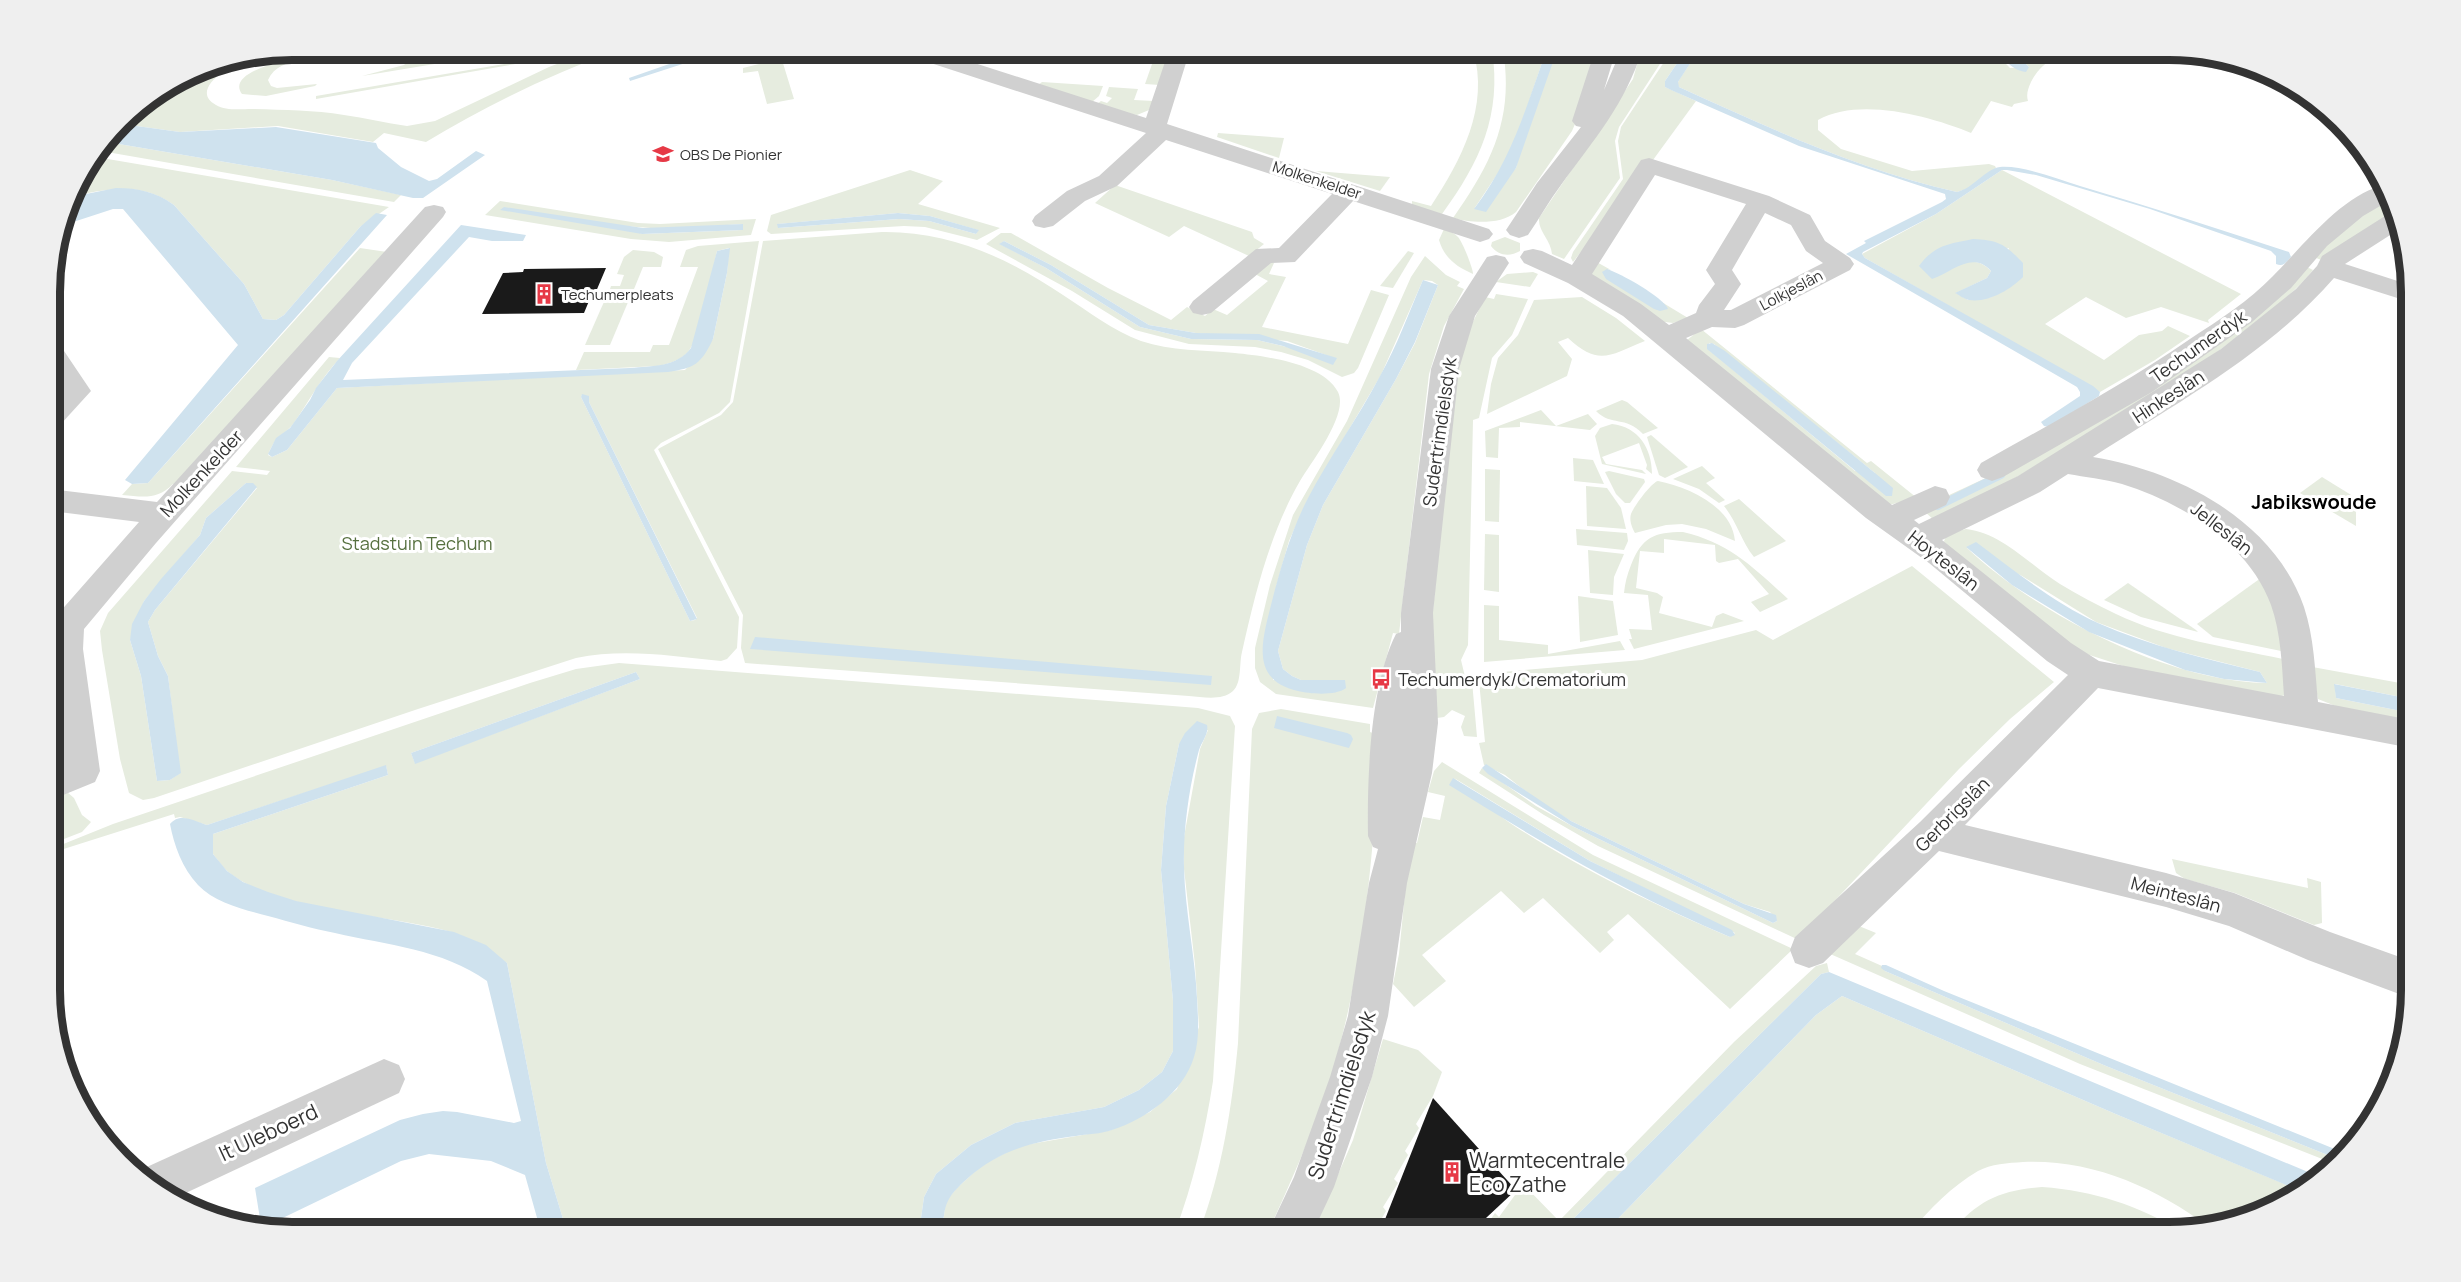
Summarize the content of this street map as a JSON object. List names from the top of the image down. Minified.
{"streets":{"street":["Molkenkelder","Lolkjeslân","Techumerdyk","Hinkeslân","Sudertrimdielsdyk","Jelleslân","Hoyteslân","Gerbrigslân","Meinteslân","It Uleboerd"]},"crossings":[["Molkenkelder","Sudertrimdielsdyk"],["Molkenkelder","Hoyteslân"],["Lolkjeslân","Hoyteslân"],["Hinkeslân","Jelleslân"],["Hinkeslân","Hoyteslân"],["Sudertrimdielsdyk","Hoyteslân"],["Jelleslân","Hoyteslân"],["Hoyteslân","Gerbrigslân"],["Gerbrigslân","Meinteslân"]],"districts":["Jabikswoude"],"parks":["Stadstuin Techum"],"places":{"school or university":["OBS De Pionier"],"building":["Techumerpleats","Warmtecentrale Eco Zathe"],"bus stop":["Techumerdyk/Crematorium"]}}
